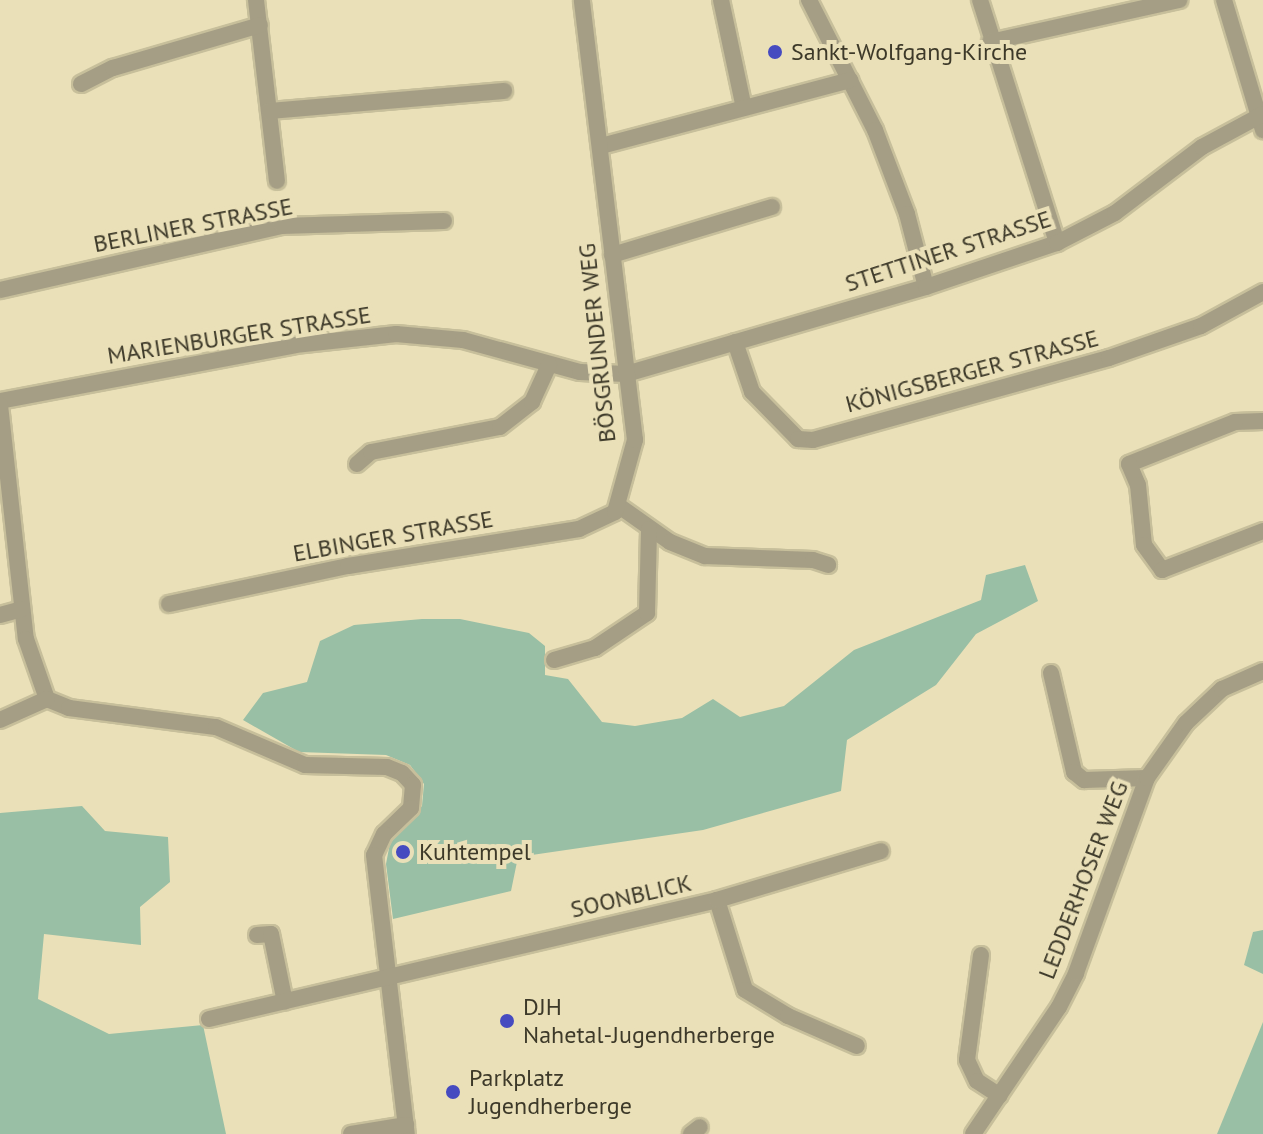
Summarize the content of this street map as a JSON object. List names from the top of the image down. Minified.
{"streets":{"street":["BERLINER STRASSE","STETTINER STRASSE","MARIENBURGER STRASSE","BÖSGRUNDER WEG","KÖNIGSBERGER STRASSE","ELBINGER STRASSE","LEDDERHOSER WEG","SOONBLICK"]},"crossings":[["STETTINER STRASSE","MARIENBURGER STRASSE"],["STETTINER STRASSE","BÖSGRUNDER WEG"],["STETTINER STRASSE","KÖNIGSBERGER STRASSE"],["MARIENBURGER STRASSE","BÖSGRUNDER WEG"],["BÖSGRUNDER WEG","ELBINGER STRASSE"]],"places":["Sankt-Wolfgang-Kirche","Kuhtempel","DJH Nahetal-Jugendherberge","Parkplatz Jugendherberge"]}
